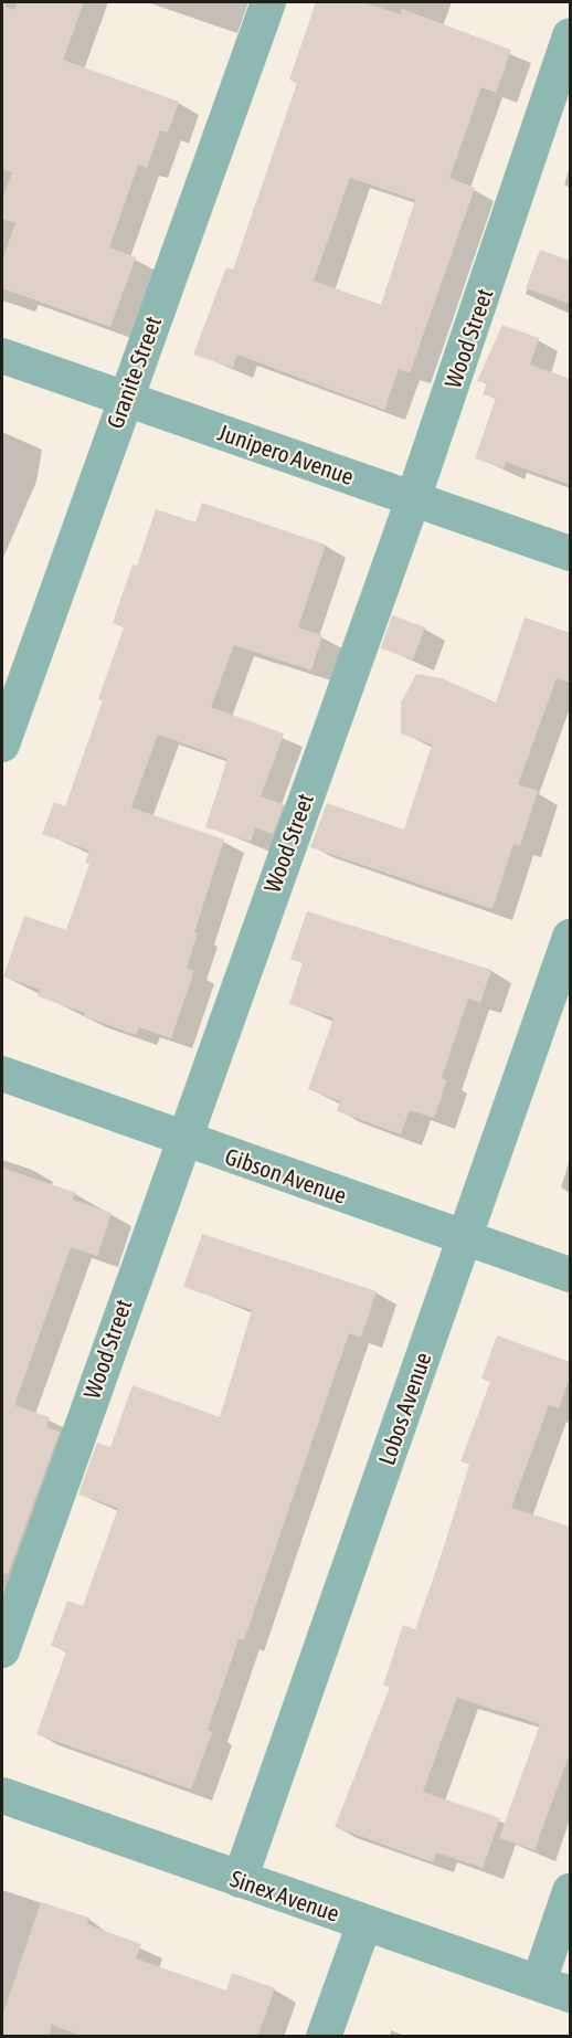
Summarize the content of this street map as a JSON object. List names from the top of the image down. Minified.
{"streets":{"street":["Wood Street","Granite Street","Junipero Avenue","Gibson Avenue","Lobos Avenue","Sinex Avenue"]},"crossings":[["Wood Street","Junipero Avenue"],["Wood Street","Gibson Avenue"],["Granite Street","Junipero Avenue"],["Gibson Avenue","Lobos Avenue"],["Lobos Avenue","Sinex Avenue"]]}
